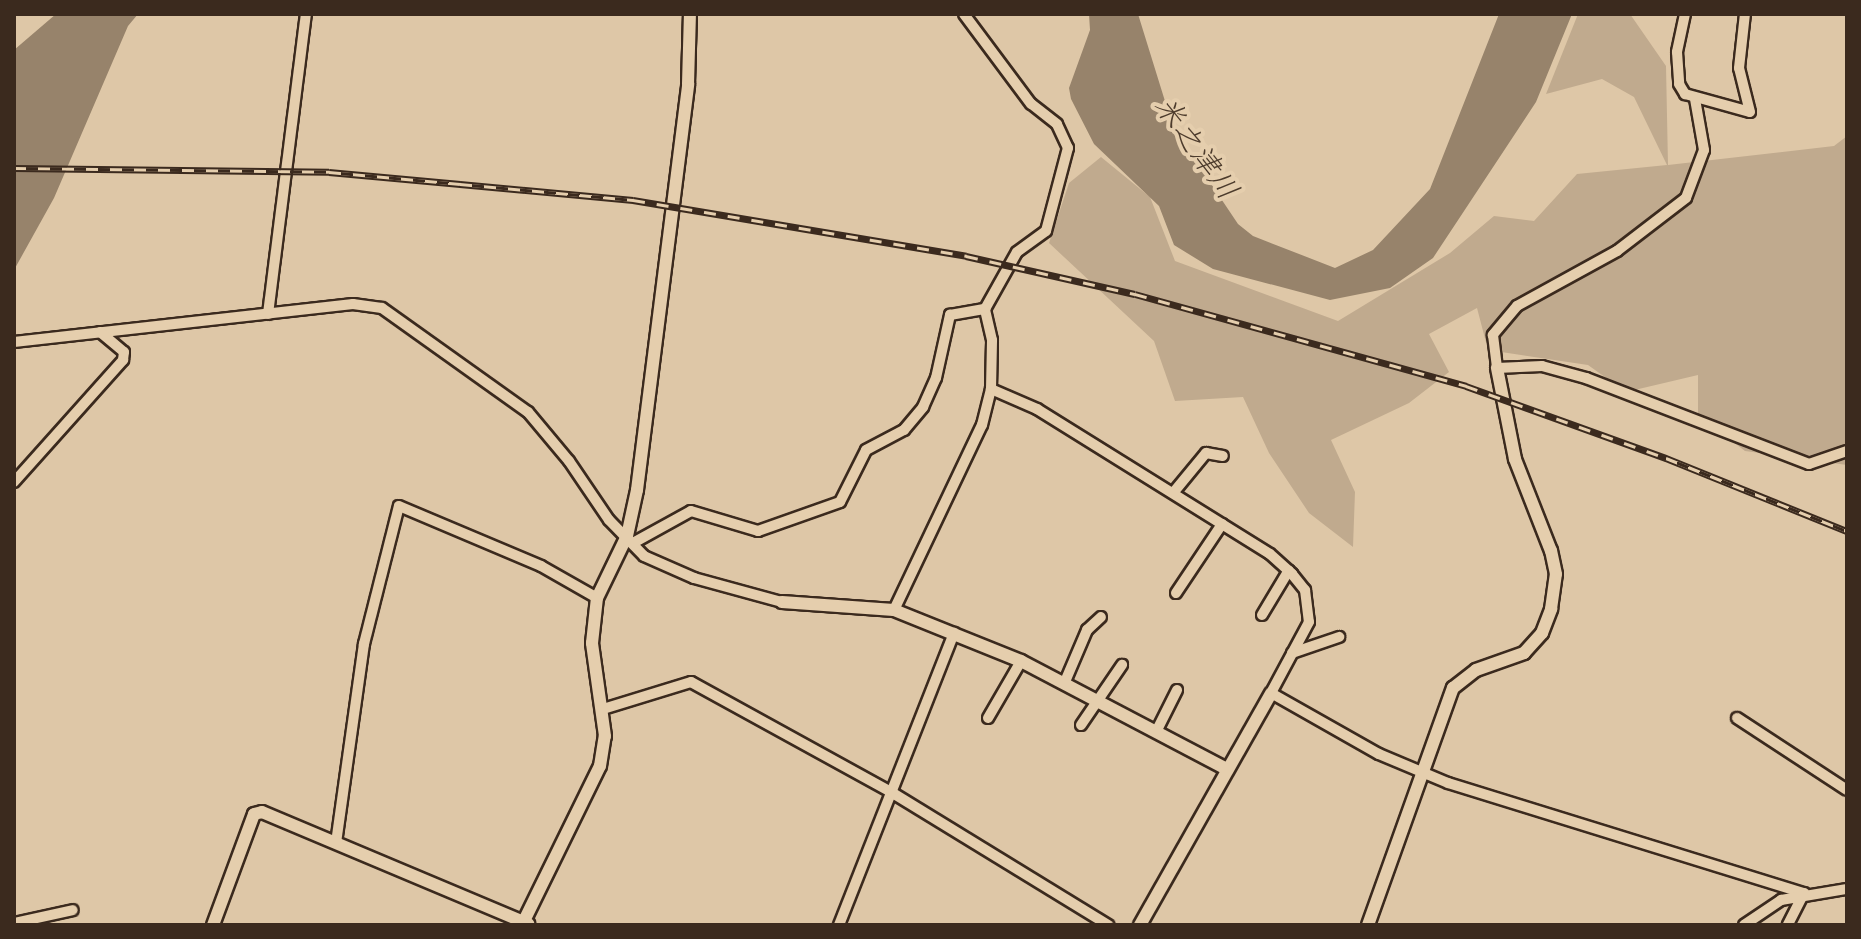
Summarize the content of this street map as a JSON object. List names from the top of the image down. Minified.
{"water":["米之津川"]}
